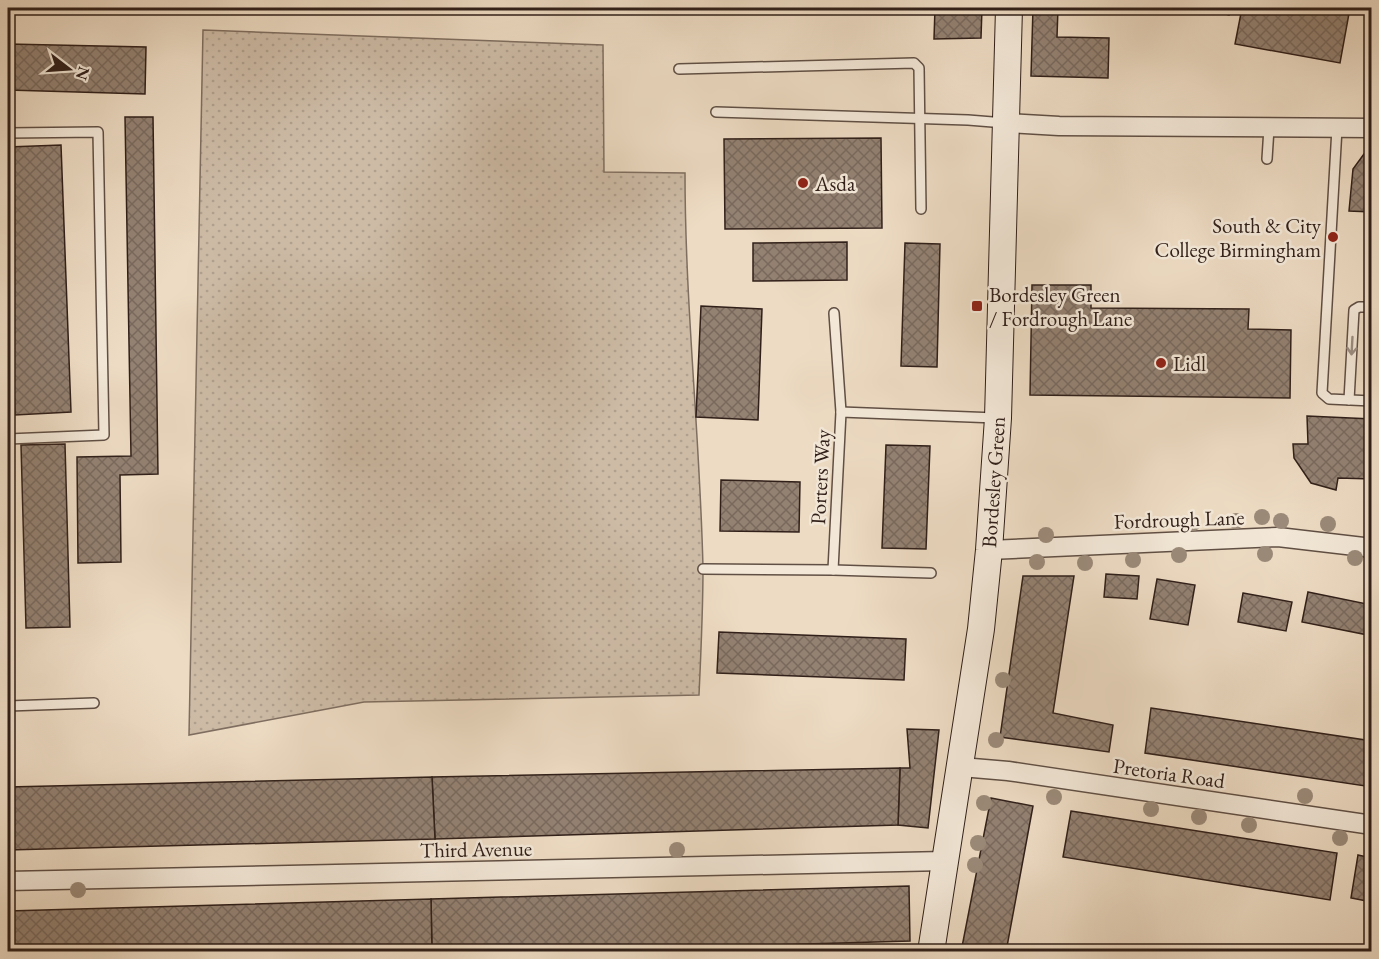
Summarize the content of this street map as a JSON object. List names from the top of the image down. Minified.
{"streets":{"main road":["Bordesley Green"],"street":["Fordrough Lane","Pretoria Road","Third Avenue"],"lane":["Porters Way"]},"crossings":[["Porters Way","Bordesley Green"],["Bordesley Green","Fordrough Lane"],["Bordesley Green","Pretoria Road"],["Bordesley Green","Third Avenue"]],"places":{"other":["Asda","South & City College Birmingham","Lidl"],"transit":["Bordesley Green / Fordrough Lane"]},"north":"right"}
